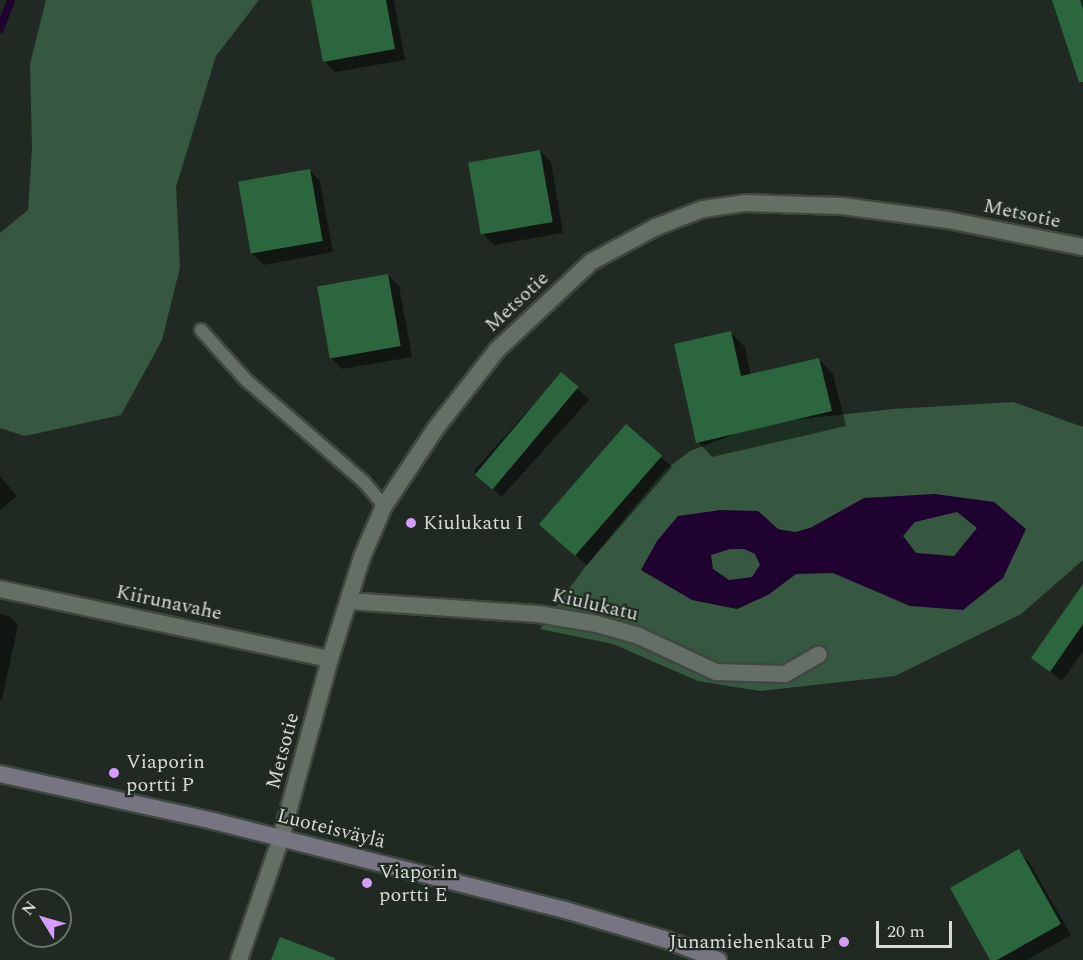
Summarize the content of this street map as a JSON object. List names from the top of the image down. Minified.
{"streets":{"main road":["Luoteisväylä"],"street":["Metsotie","Kiirunavahe","Kiulukatu"]},"crossings":[["Metsotie","Kiirunavahe"],["Metsotie","Kiulukatu"],["Metsotie","Luoteisväylä"]],"places":["Kiulukatu I","Viaporin portti P","Viaporin portti E","Junamiehenkatu P"],"scale_bar":"20 m","north":"top left"}
